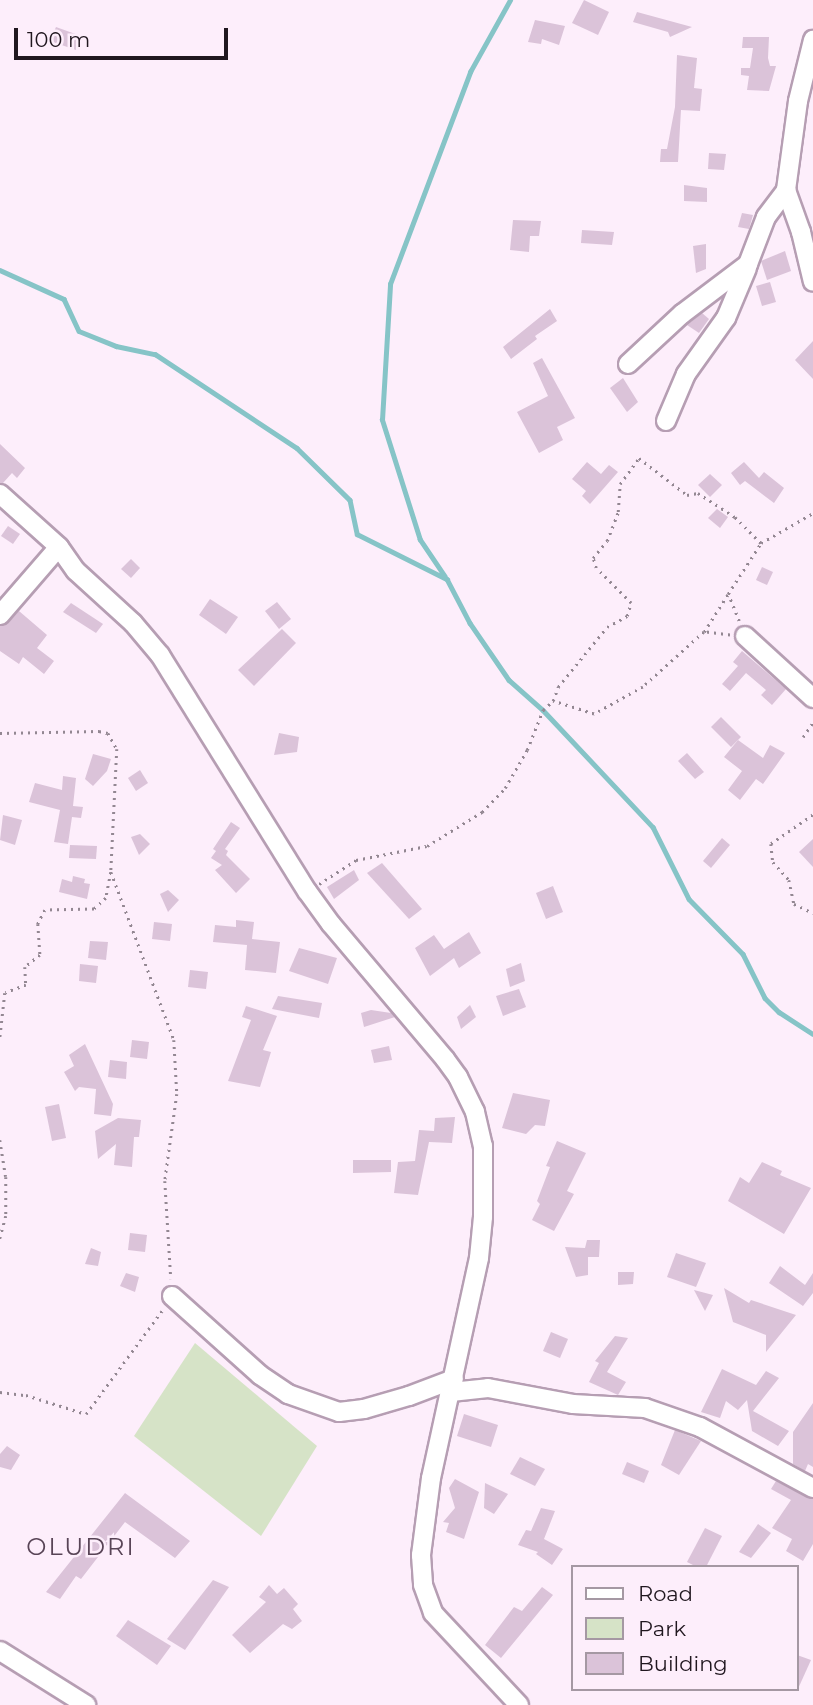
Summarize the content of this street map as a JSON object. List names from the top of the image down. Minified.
{"districts":["OLUDRI"],"legend":["Road","Park","Building"],"scale_bar":"100 m"}
